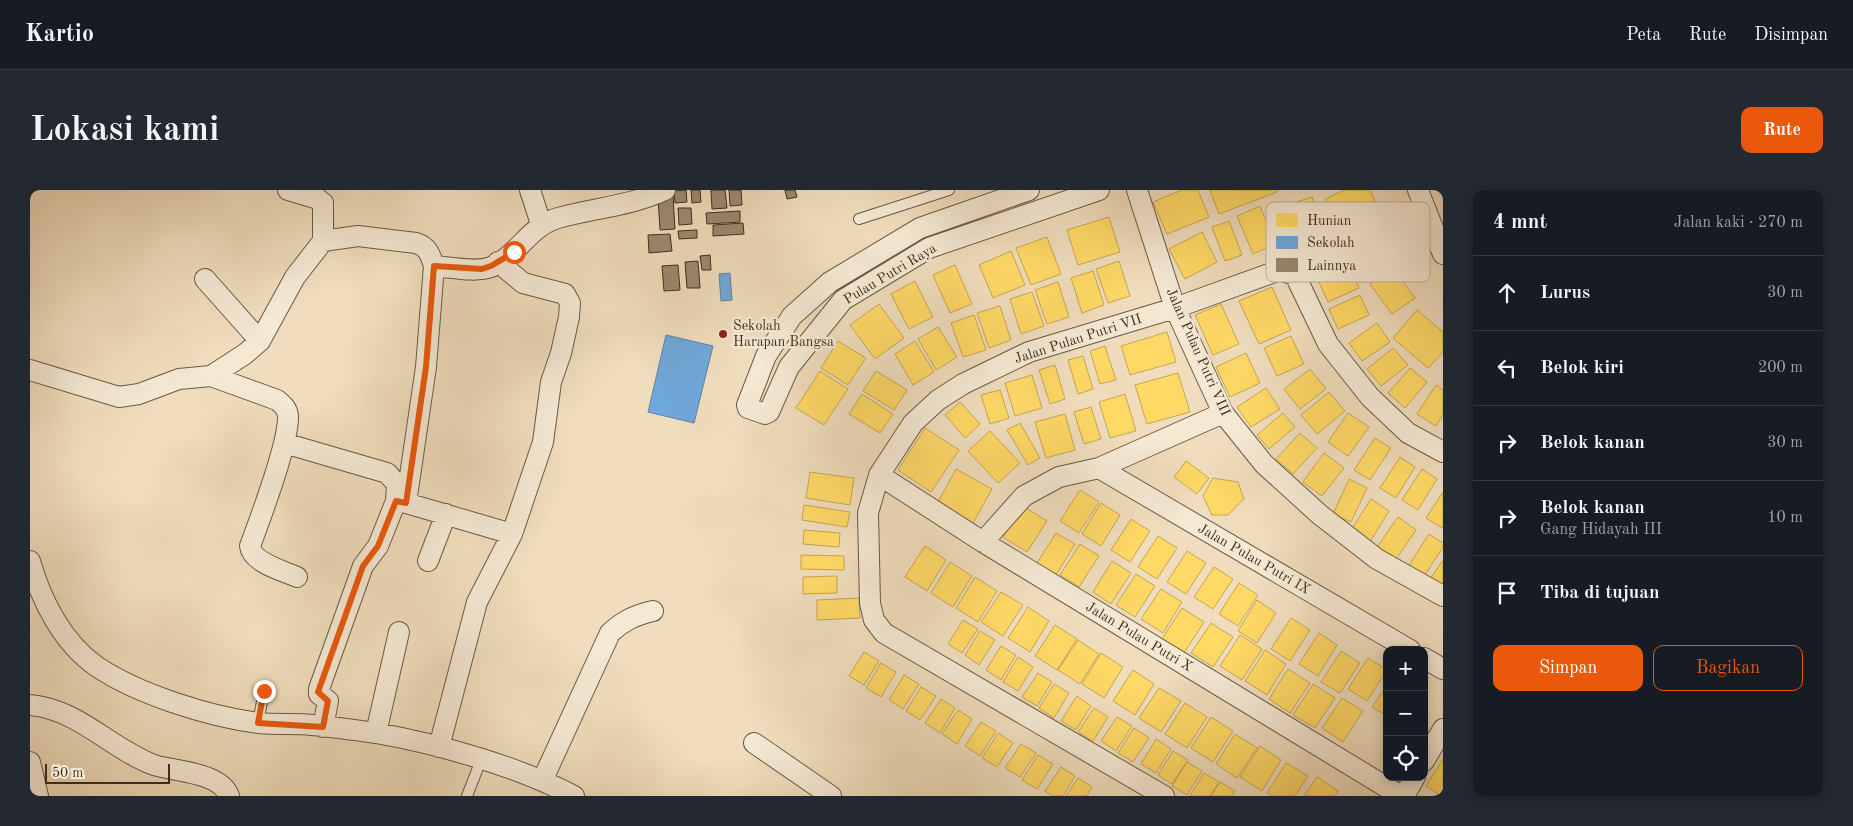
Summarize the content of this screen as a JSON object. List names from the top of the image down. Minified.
{"streets":{"street":["Pulau Putri Raya","Jalan Pulau Putri VII","Jalan Pulau Putri VIII","Jalan Pulau Putri IX","Jalan Pulau Putri X"]},"crossings":[["Jalan Pulau Putri VII","Jalan Pulau Putri VIII"],["Jalan Pulau Putri VII","Jalan Pulau Putri X"]],"places":["Sekolah Harapan Bangsa"],"legend":["Hunian","Sekolah","Lainnya"],"scale_bar":"50 m","page":{"header":"Kartio","nav":["Peta","Rute","Disimpan"],"buttons":["Rute",["Simpan","Bagikan"]],"title":"Lokasi kami","heading":["4 mnt","Jalan kaki · 270 m"],"list":[["Lurus","30 m"],["Belok kiri","200 m"],["Belok kanan","30 m"],["Belok kanan","Gang Hidayah III","10 m"],"Tiba di tujuan"],"map_buttons":["+","−"],"scale":"50 m"}}
